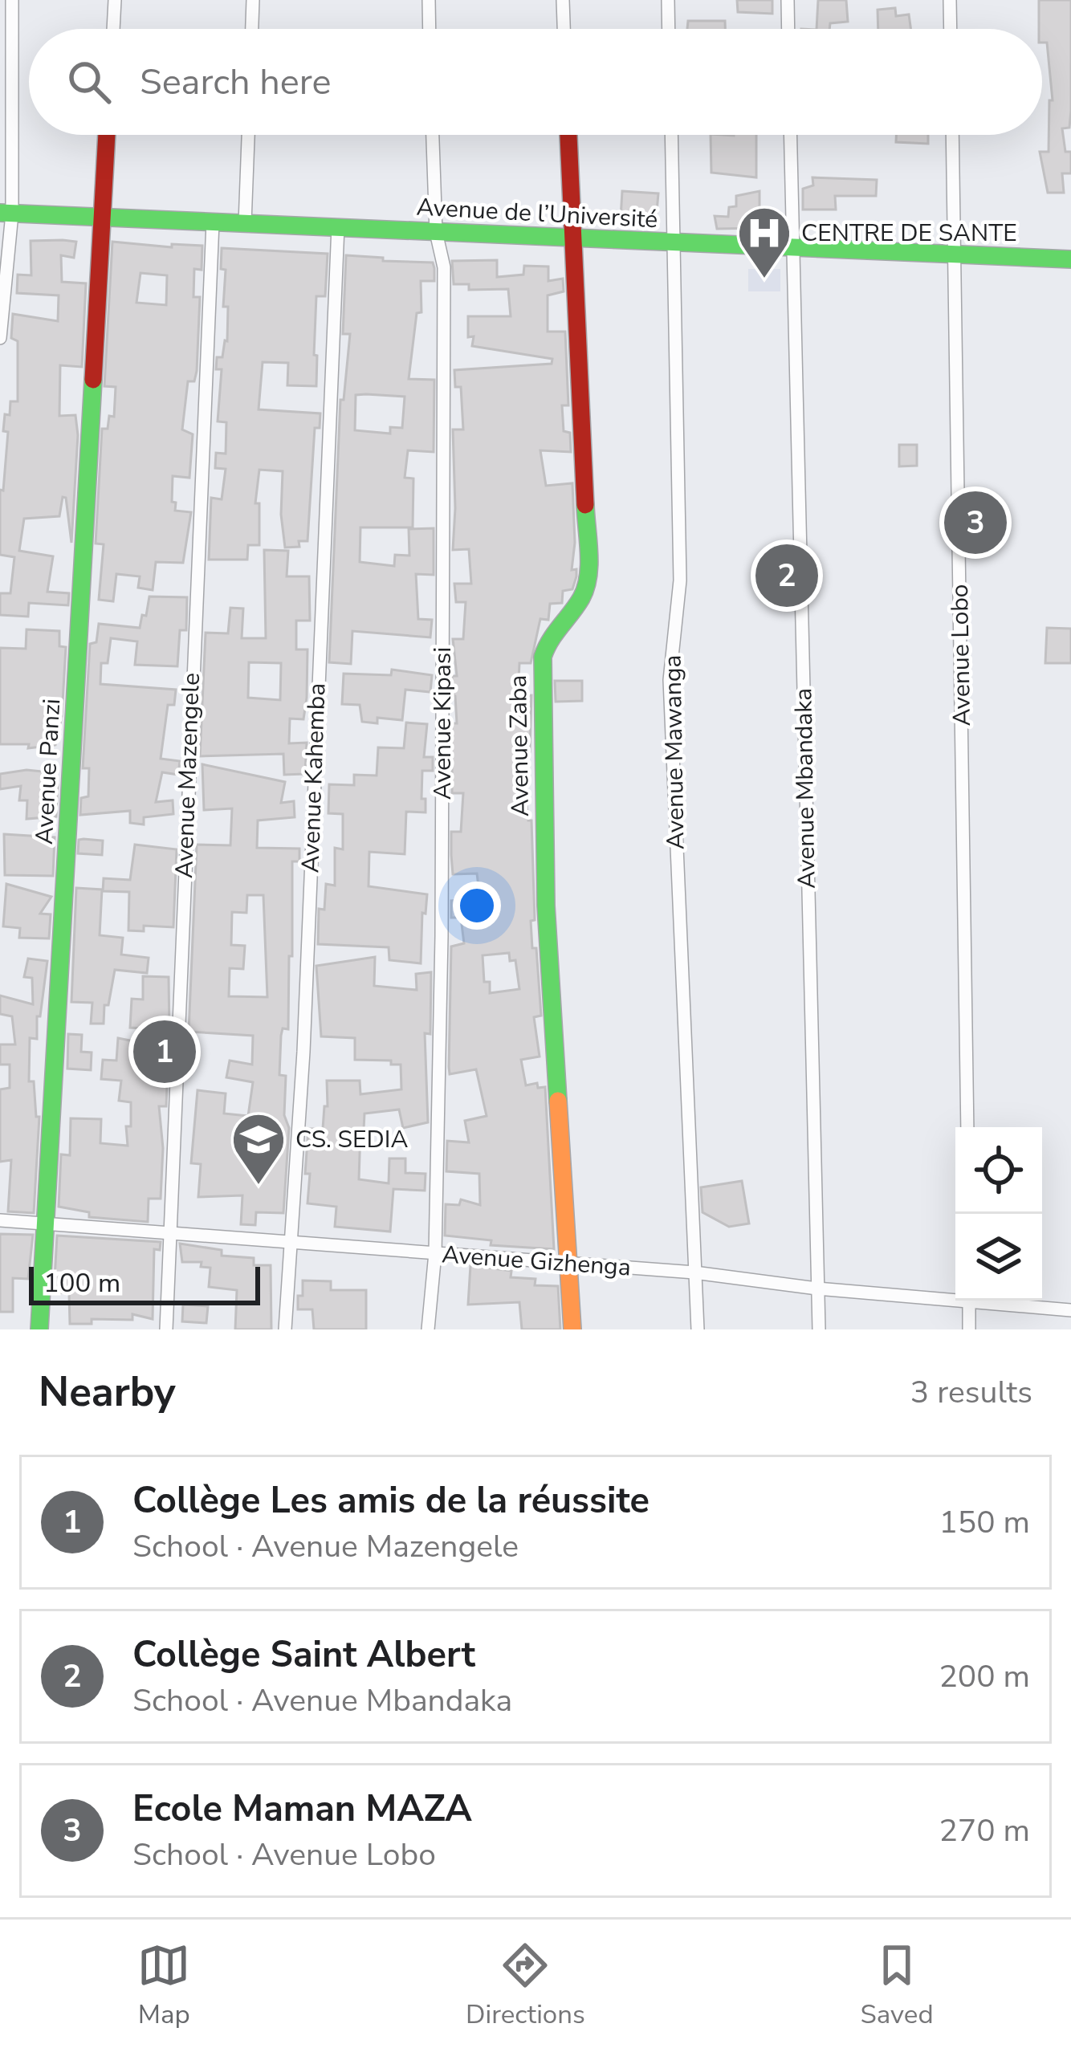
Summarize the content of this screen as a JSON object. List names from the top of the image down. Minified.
{"streets":{"street":["Avenue de l’Université","Avenue Lobo","Avenue Kipasi","Avenue Zaba","Avenue Mawanga","Avenue Panzi","Avenue Mazengele","Avenue Kahemba","Avenue Mbandaka","Avenue Gizhenga"]},"crossings":[["Avenue de l’Université","Avenue Lobo"],["Avenue de l’Université","Avenue Kipasi"],["Avenue de l’Université","Avenue Zaba"],["Avenue de l’Université","Avenue Mawanga"],["Avenue de l’Université","Avenue Panzi"],["Avenue de l’Université","Avenue Mazengele"],["Avenue de l’Université","Avenue Kahemba"],["Avenue de l’Université","Avenue Mbandaka"],["Avenue Kipasi","Avenue Gizhenga"],["Avenue Zaba","Avenue Gizhenga"],["Avenue Mawanga","Avenue Gizhenga"],["Avenue Panzi","Avenue Gizhenga"],["Avenue Mazengele","Avenue Gizhenga"],["Avenue Kahemba","Avenue Gizhenga"],["Avenue Mbandaka","Avenue Gizhenga"]],"places":{"hospital":["CENTRE DE SANTE"],"school or university":["CS. SEDIA"]},"scale_bar":"100 m","page":{"search":"Search here","pins":["3","2","1"],"scale":"100 m","heading":["Nearby","3 results"],"list":[{"mark":"1","name":"Collège Les amis de la réussite","note":"School · Avenue Mazengele","value":"150 m"},{"mark":"2","name":"Collège Saint Albert","note":"School · Avenue Mbandaka","value":"200 m"},{"mark":"3","name":"Ecole Maman MAZA","note":"School · Avenue Lobo","value":"270 m"}],"nav":["Map","Directions","Saved"]}}
